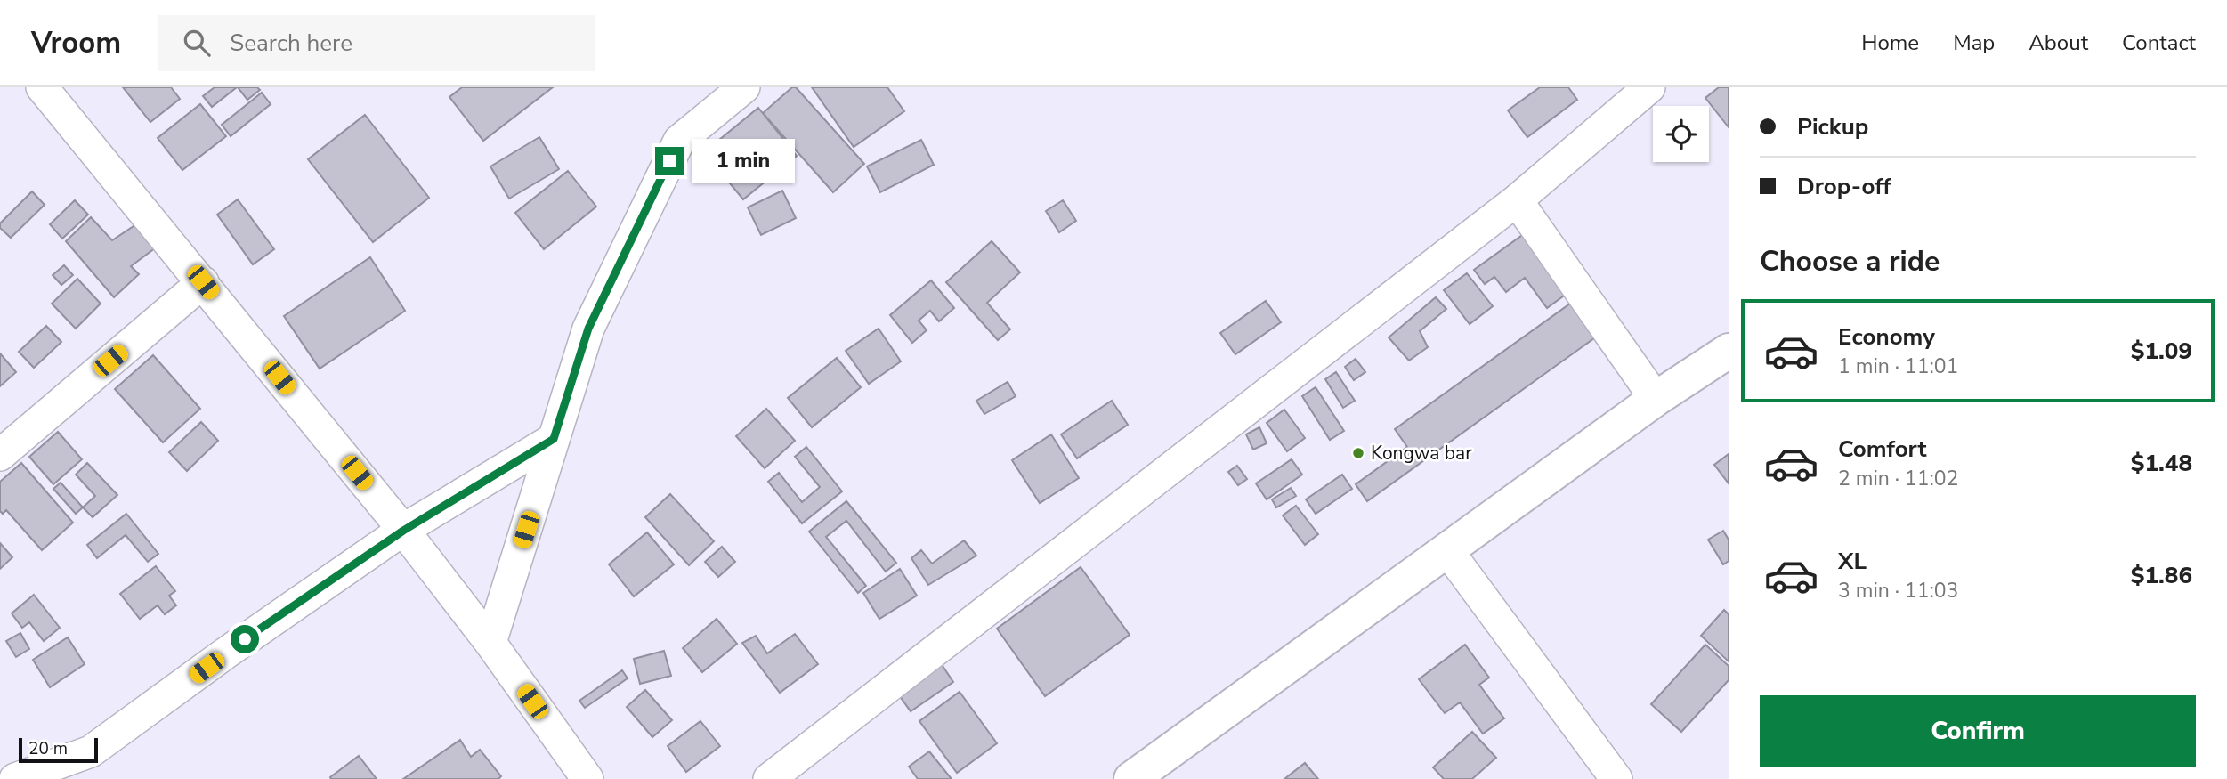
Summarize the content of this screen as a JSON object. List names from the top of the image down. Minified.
{"places":["Kongwa bar"],"scale_bar":"20 m","page":{"header":"Vroom","search":"Search here","nav":["Home","Map","About","Contact"],"banner":["Pickup","Drop-off"],"bubble":"1 min","heading":"Choose a ride","list":[{"name":"Economy","note":"1 min · 11:01","value":"$1.09"},{"name":"Comfort","note":"2 min · 11:02","value":"$1.48"},{"name":"XL","note":"3 min · 11:03","value":"$1.86"}],"buttons":"Confirm","scale":"20 m"}}
